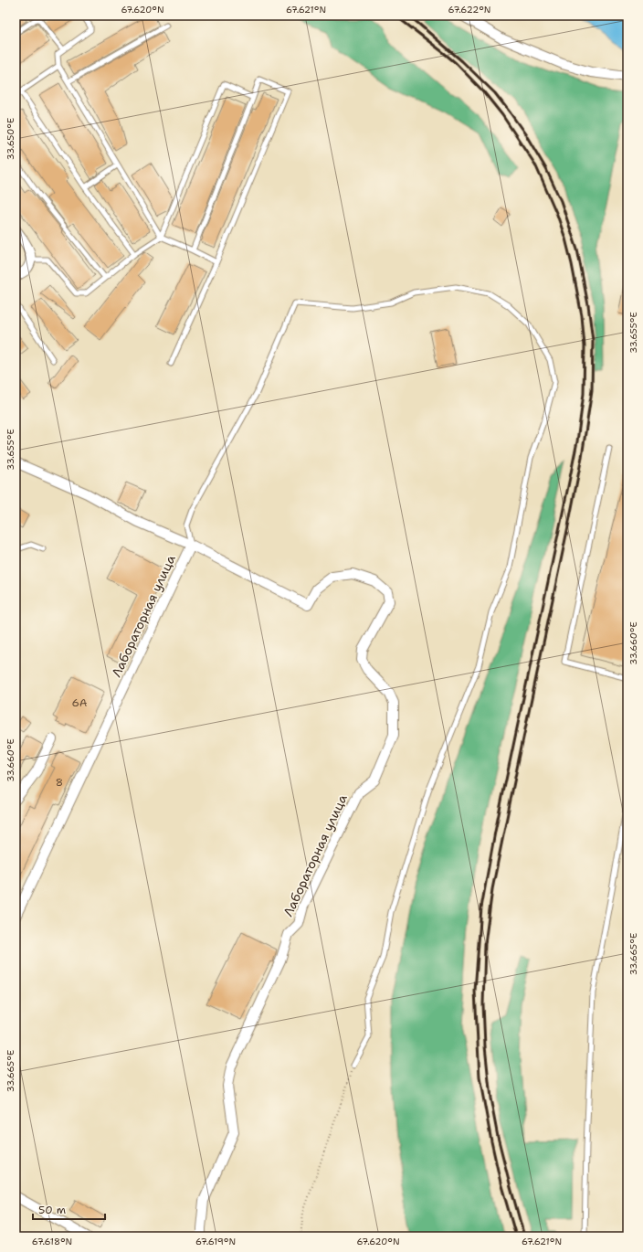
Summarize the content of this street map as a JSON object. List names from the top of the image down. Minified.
{"streets":{"street":["Лабораторная улица"]},"house_numbers":["6А","8"],"scale_bar":"50 m","coordinates":["67.620°N","67.621°N","67.622°N","33.650°E","33.655°E","33.660°E","33.665°E","67.618°N","67.619°N"]}
